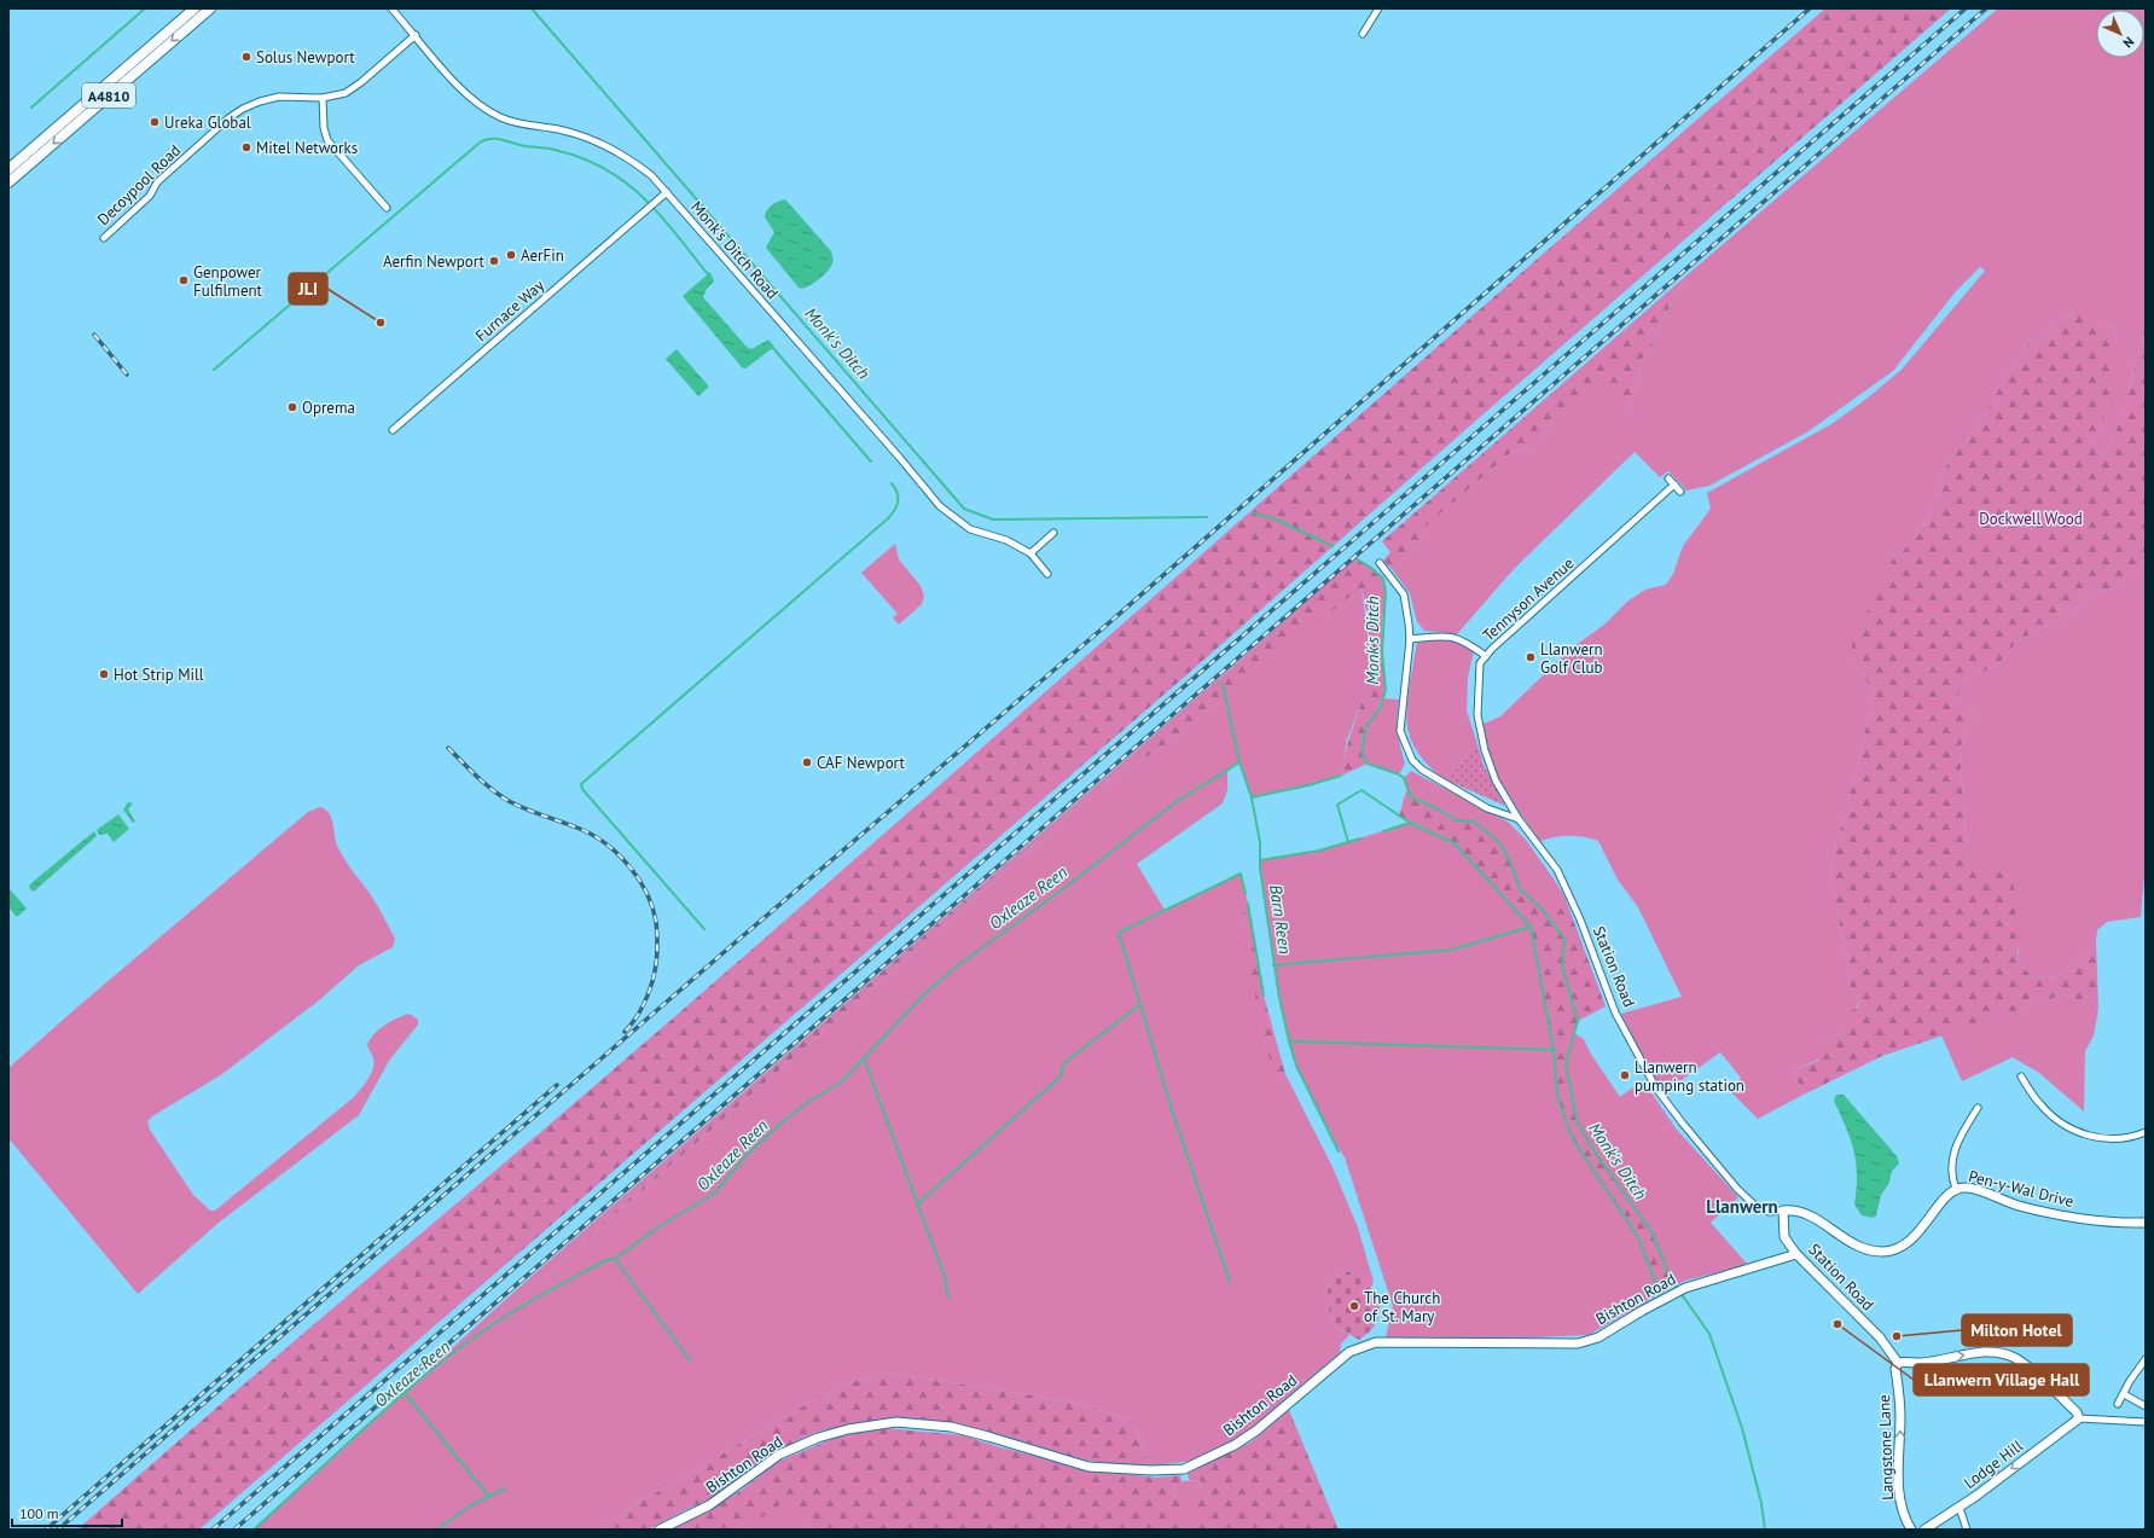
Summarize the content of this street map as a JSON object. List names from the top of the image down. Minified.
{"streets":{"main road":["A4810"],"street":["Decoypool Road","Monk's Ditch Road","Furnace Way","Tennyson Avenue","Station Road","Pen-y-Wal Drive","Bishton Road","Langstone Lane","Lodge Hill"]},"crossings":[["Decoypool Road","Monk's Ditch Road"],["Monk's Ditch Road","Furnace Way"],["Tennyson Avenue","Station Road"],["Station Road","Pen-y-Wal Drive"],["Station Road","Bishton Road"],["Station Road","Langstone Lane"]],"one_way":["Langstone Lane","Lodge Hill"],"districts":["Llanwern"],"water":["Monk's Ditch","Oxleaze Reen","Barn Reen"],"parks":["Dockwell Wood"],"places":["Solus Newport","Ureka Global","Mitel Networks","AerFin","Aerfin Newport","Genpower Fulfilment","JLI","Oprema","Llanwern Golf Club","Hot Strip Mill","CAF Newport","Llanwern pumping station","The Church of St. Mary","Llanwern Village Hall","Milton Hotel"],"scale_bar":"100 m","north":"bottom right"}
